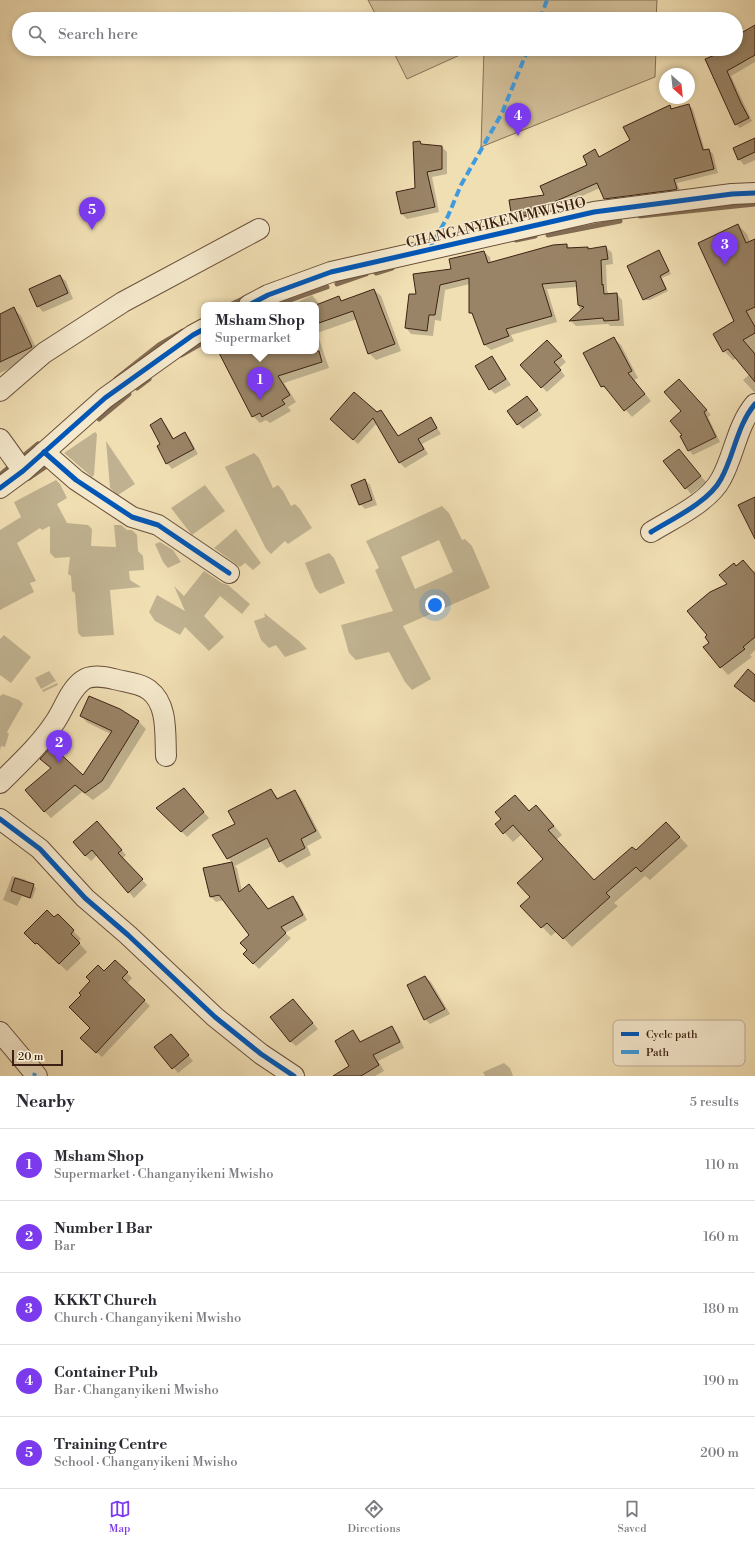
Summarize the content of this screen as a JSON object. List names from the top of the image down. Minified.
{"streets":{"street":["CHANGANYIKENI MWISHO"]},"legend":["Cycle path","Path"],"scale_bar":"20 m","north":"bottom right","page":{"search":"Search here","pins":["4","5","3","1","2"],"popup":["Msham Shop","Supermarket"],"scale":"20 m","heading":["Nearby","5 results"],"list":[{"mark":"1","name":"Msham Shop","note":"Supermarket · Changanyikeni Mwisho","value":"110 m"},{"mark":"2","name":"Number 1 Bar","note":"Bar","value":"160 m"},{"mark":"3","name":"KKKT Church","note":"Church · Changanyikeni Mwisho","value":"180 m"},{"mark":"4","name":"Container Pub","note":"Bar · Changanyikeni Mwisho","value":"190 m"},{"mark":"5","name":"Training Centre","note":"School · Changanyikeni Mwisho","value":"200 m"}],"nav":["Map","Directions","Saved"]}}
